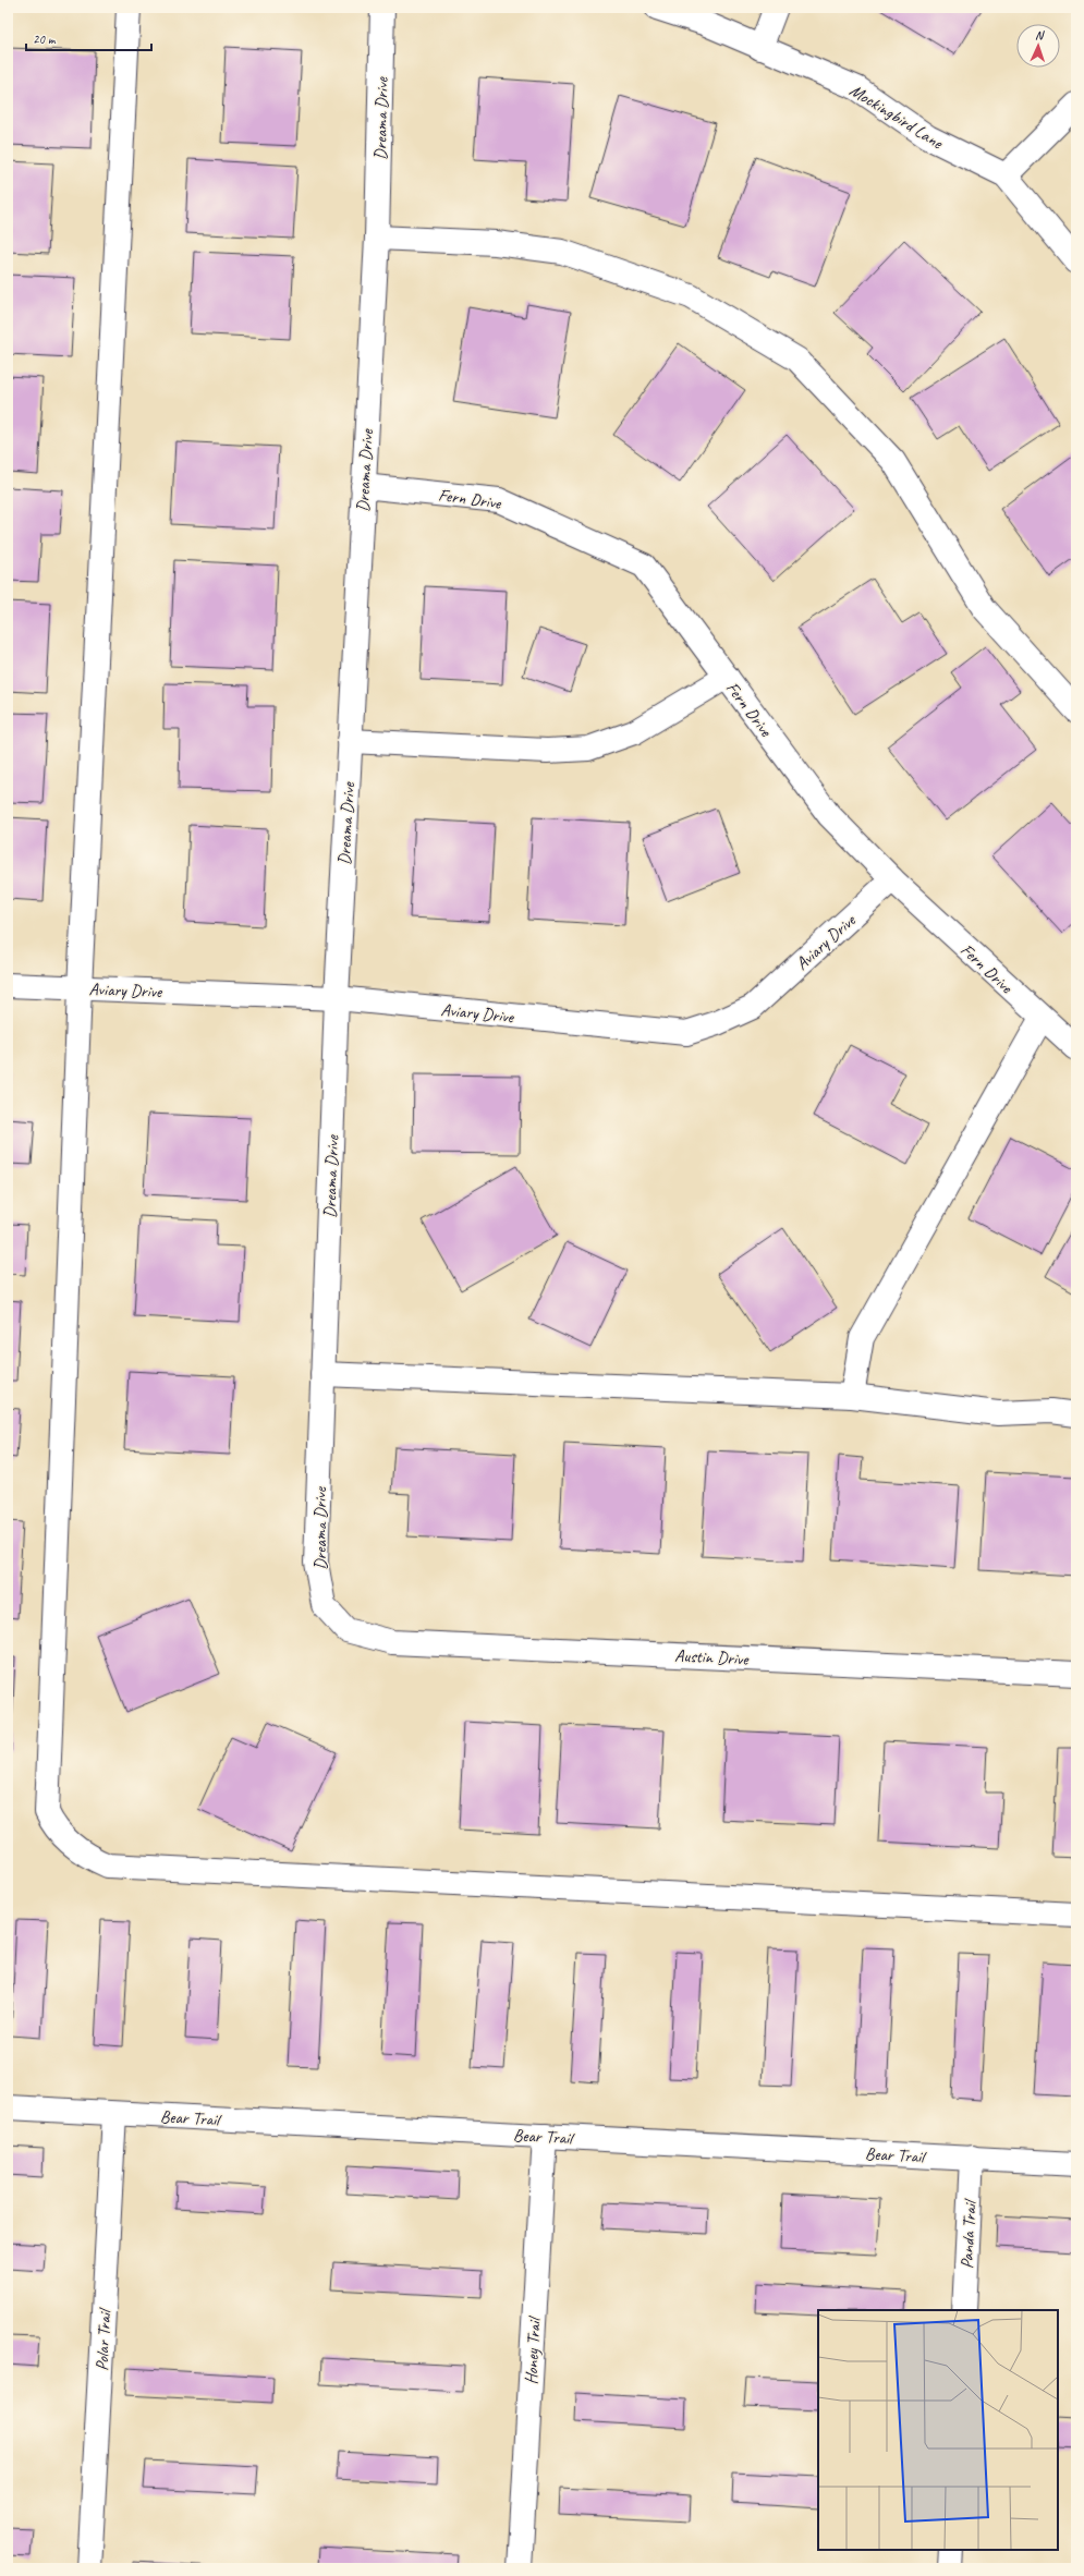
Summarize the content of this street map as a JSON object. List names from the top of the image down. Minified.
{"streets":{"street":["Mockingbird Lane","Dreama Drive","Fern Drive","Aviary Drive","Austin Drive","Bear Trail","Panda Trail","Polar Trail","Honey Trail"]},"crossings":[["Dreama Drive","Fern Drive"],["Dreama Drive","Aviary Drive"],["Dreama Drive","Austin Drive"],["Fern Drive","Aviary Drive"],["Bear Trail","Panda Trail"],["Bear Trail","Polar Trail"],["Bear Trail","Honey Trail"]],"scale_bar":"20 m","north":"top"}
